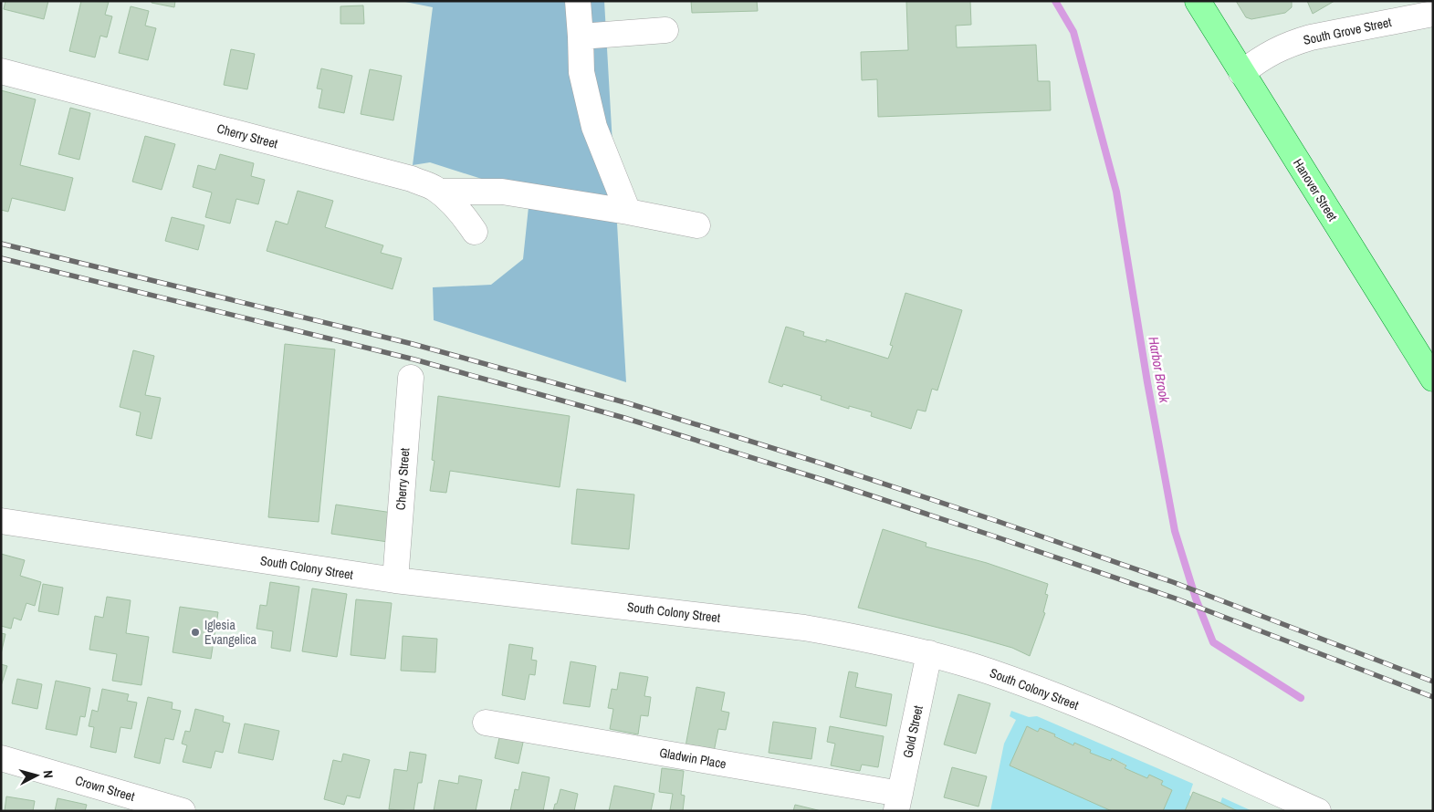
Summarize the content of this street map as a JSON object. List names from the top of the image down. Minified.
{"streets":{"main road":["Hanover Street"],"street":["South Grove Street","Cherry Street","South Colony Street","Gold Street","Gladwin Place","Crown Street"]},"crossings":[["South Grove Street","Hanover Street"],["Cherry Street","South Colony Street"],["South Colony Street","Gold Street"],["Gold Street","Gladwin Place"]],"water":["Harbor Brook"],"places":["Iglesia Evangelica"],"north":"right"}
